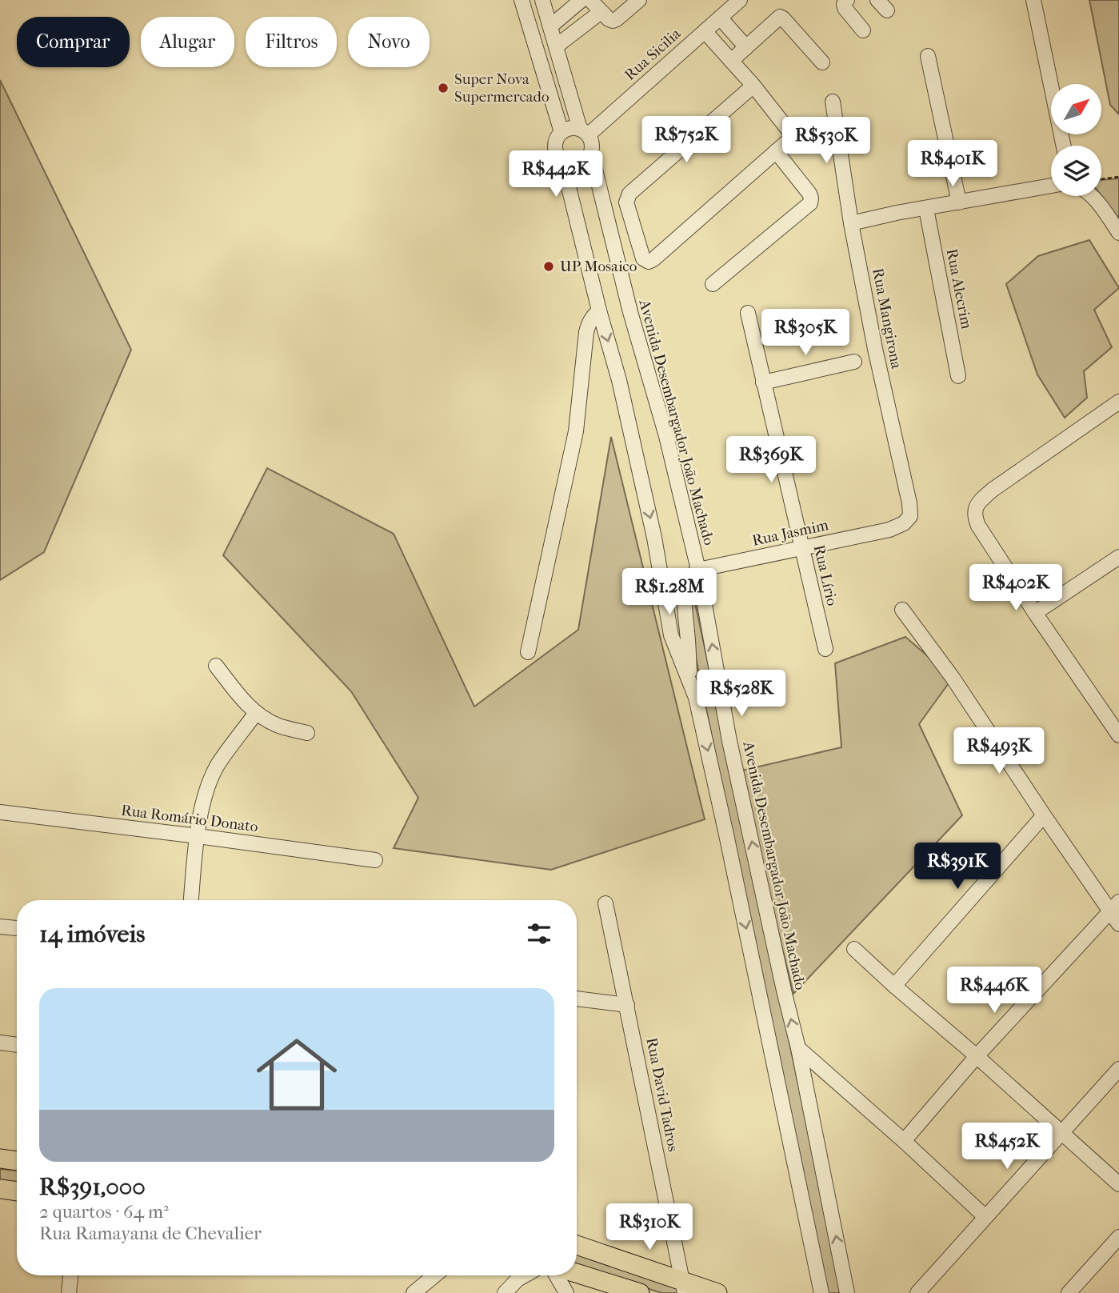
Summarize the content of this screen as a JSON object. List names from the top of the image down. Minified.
{"streets":{"street":["Rua Sicilia","Rua Alecrim","Rua Mangirona","Avenida Desembargador João Machado","Rua Jasmim","Rua Lírio","Rua Romário Donato","Rua David Tadros"]},"crossings":[["Rua Sicilia","Avenida Desembargador João Machado"],["Rua Mangirona","Rua Jasmim"],["Avenida Desembargador João Machado","Rua Jasmim"],["Rua Jasmim","Rua Lírio"]],"places":["Super Nova Supermercado","UP Mosaico"],"north":"top right","page":{"chip":["Comprar","Alugar","Filtros","Novo"],"price":["R$752K","R$530K","R$401K","R$442K","R$305K","R$369K","R$402K","R$1.28M","R$528K","R$493K","R$391K","R$446K","R$452K","R$310K"],"heading":"14 imóveis","list":[{"name":"R$391,000","note":"2 quartos · 64 m² · Rua Ramayana de Chevalier"}]}}
